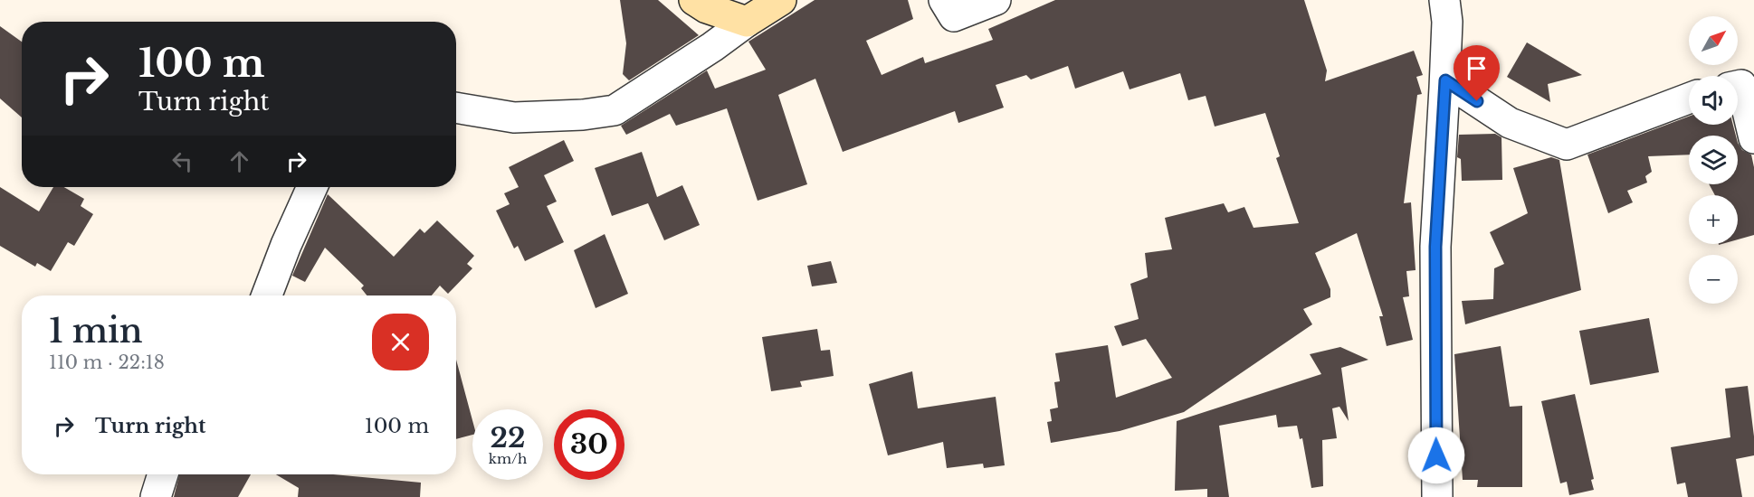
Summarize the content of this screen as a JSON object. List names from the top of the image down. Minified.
{"north":"top right","page":{"map_buttons":["+","−"],"turn":["100 m","Turn right"],"heading":["1 min","110 m · 22:18"],"list":[{"name":"Turn right","value":"100 m"}],"speed":"22 km/h","limit":"30"}}
